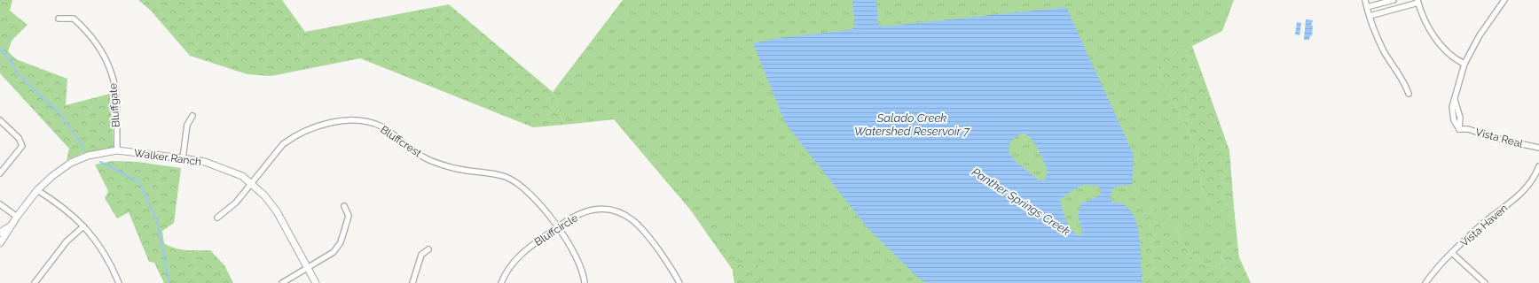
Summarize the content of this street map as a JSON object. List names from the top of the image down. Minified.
{"streets":{"street":["Bluffgate","Vista Real","Bluffcrest","Walker Ranch","Vista Haven","Bluffcircle"]},"crossings":[["Bluffgate","Walker Ranch"],["Bluffcrest","Walker Ranch"],["Bluffcrest","Bluffcircle"]],"water":["Salado Creek Watershed Reservoir 7","Panther Springs Creek"]}
